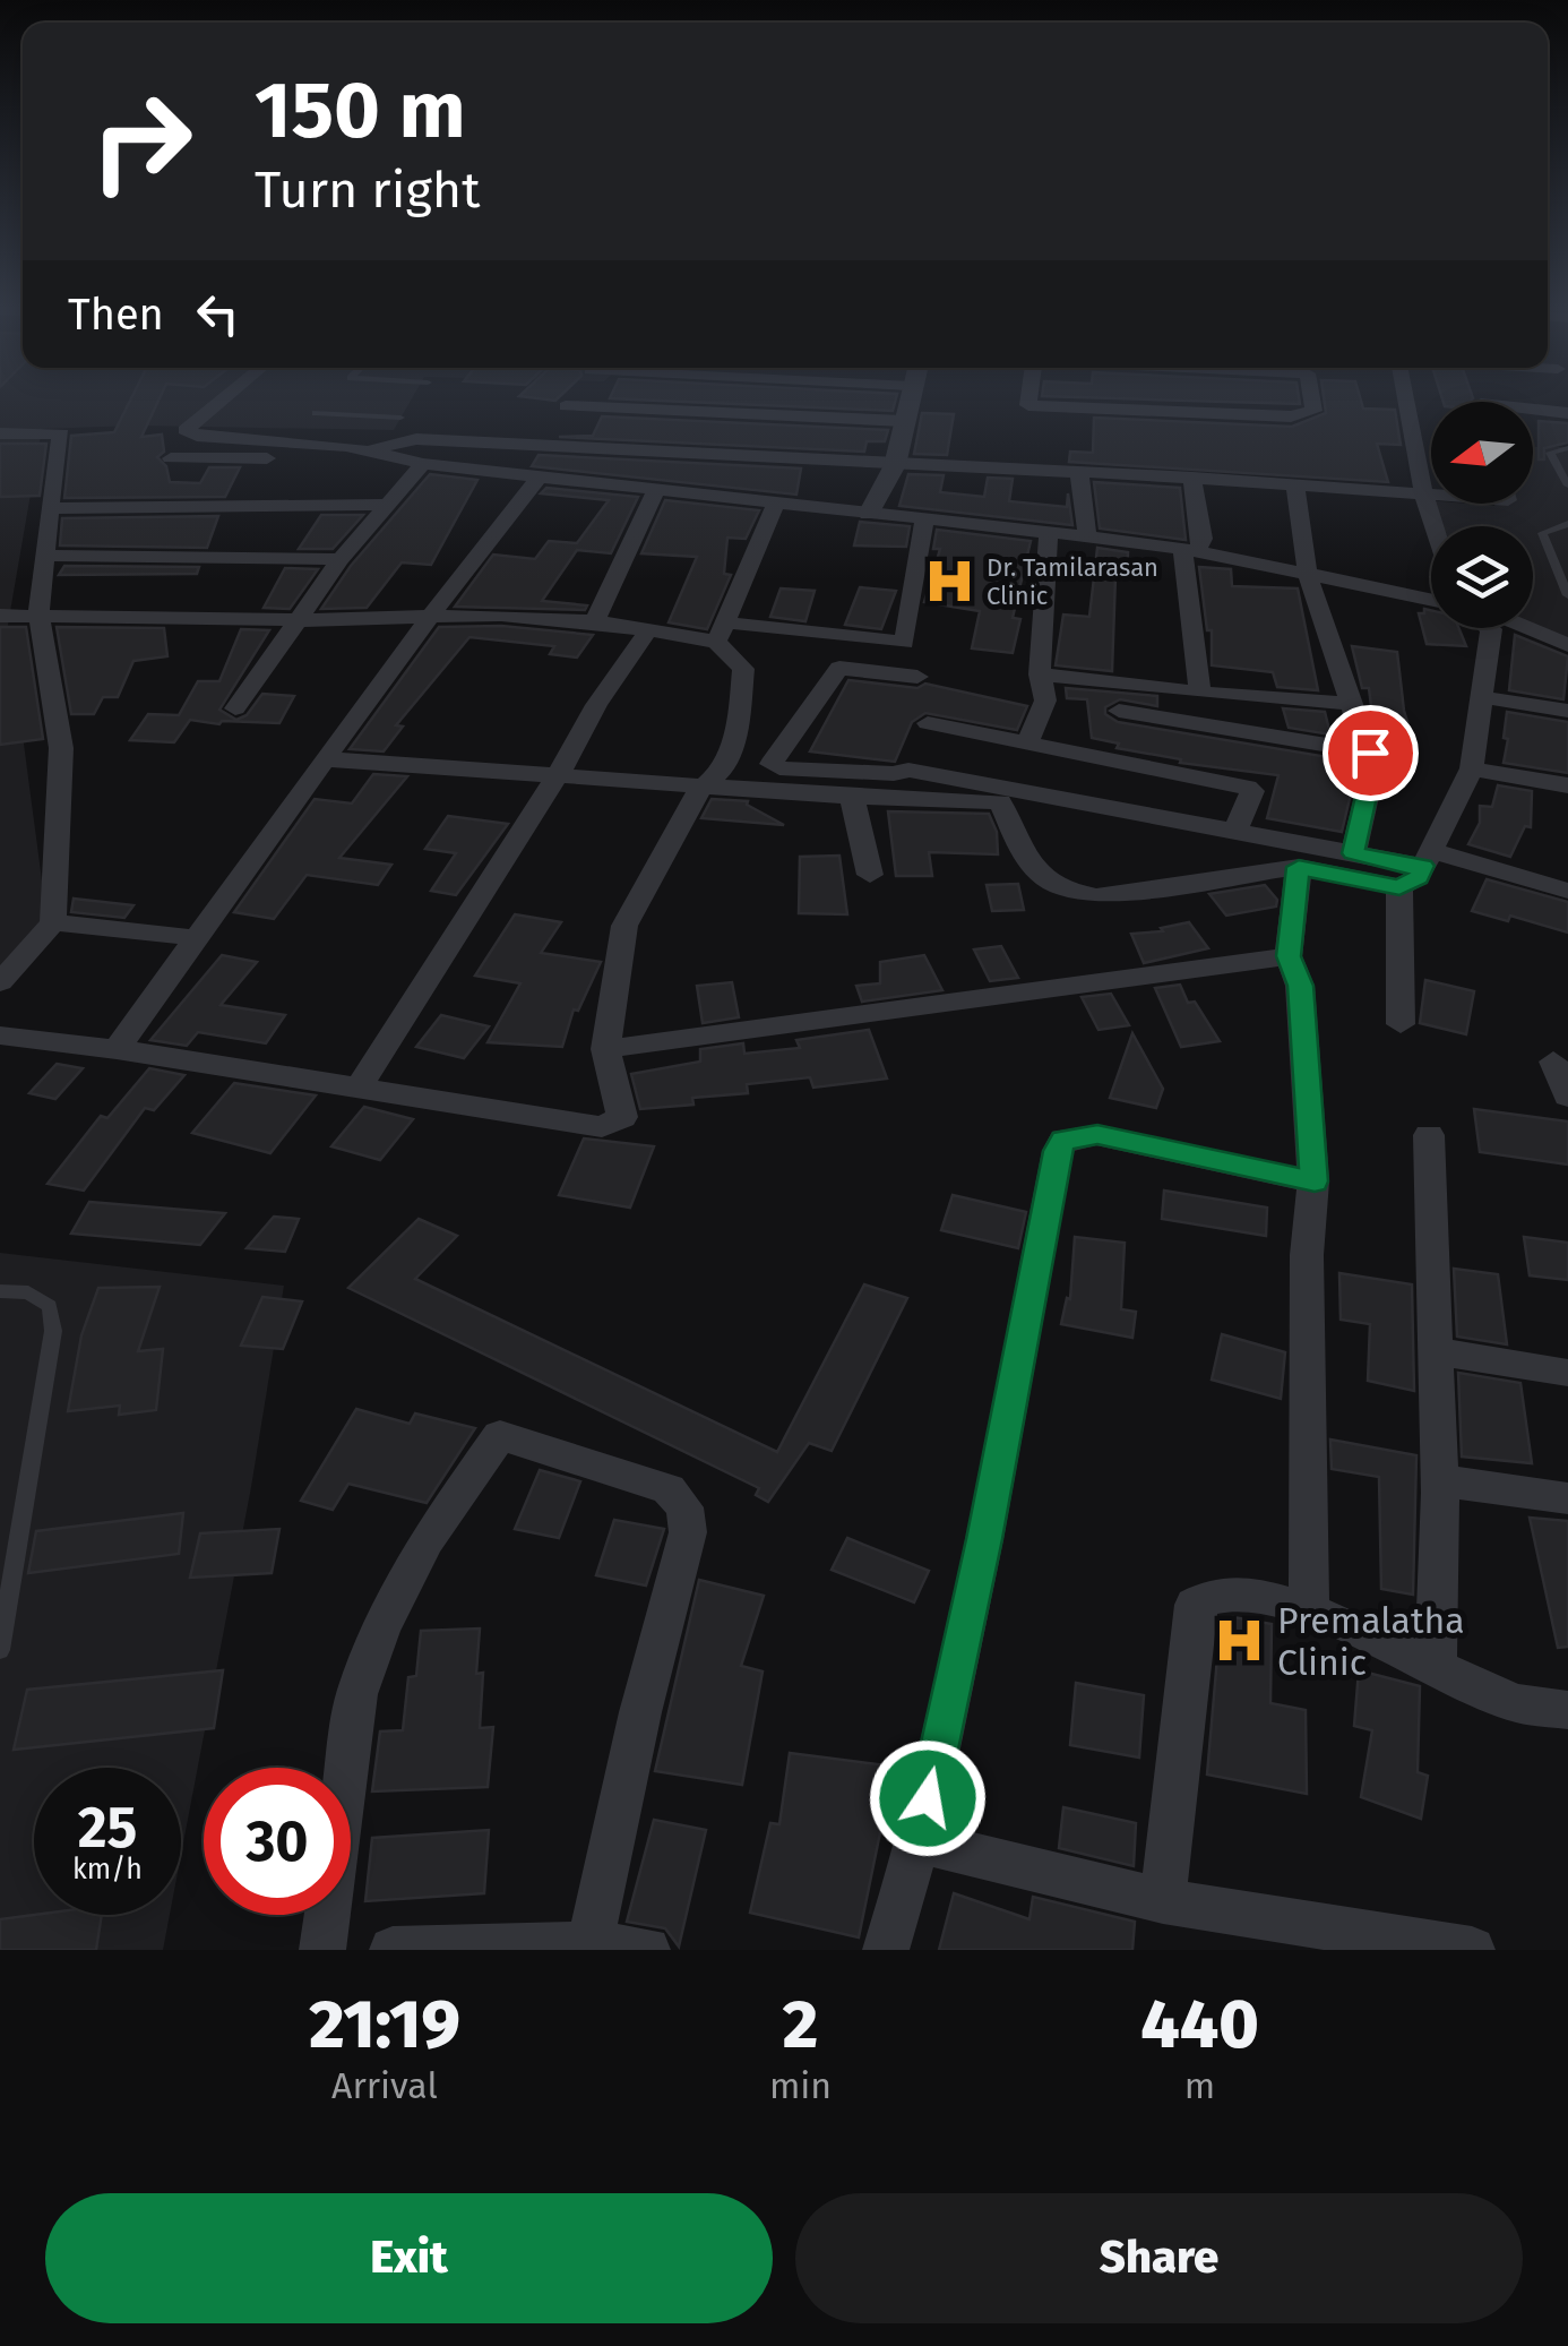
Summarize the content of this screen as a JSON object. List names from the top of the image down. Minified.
{"places":{"hospital":["Dr. Tamilarasan Clinic","Premalatha Clinic"]},"north":"left","page":{"turn":["150 m","Turn right"],"then":"Then","speed":"25 km/h","limit":"30","eta":["21:19","Arrival","2","min","440","m"],"buttons":["Exit","Share"]}}
